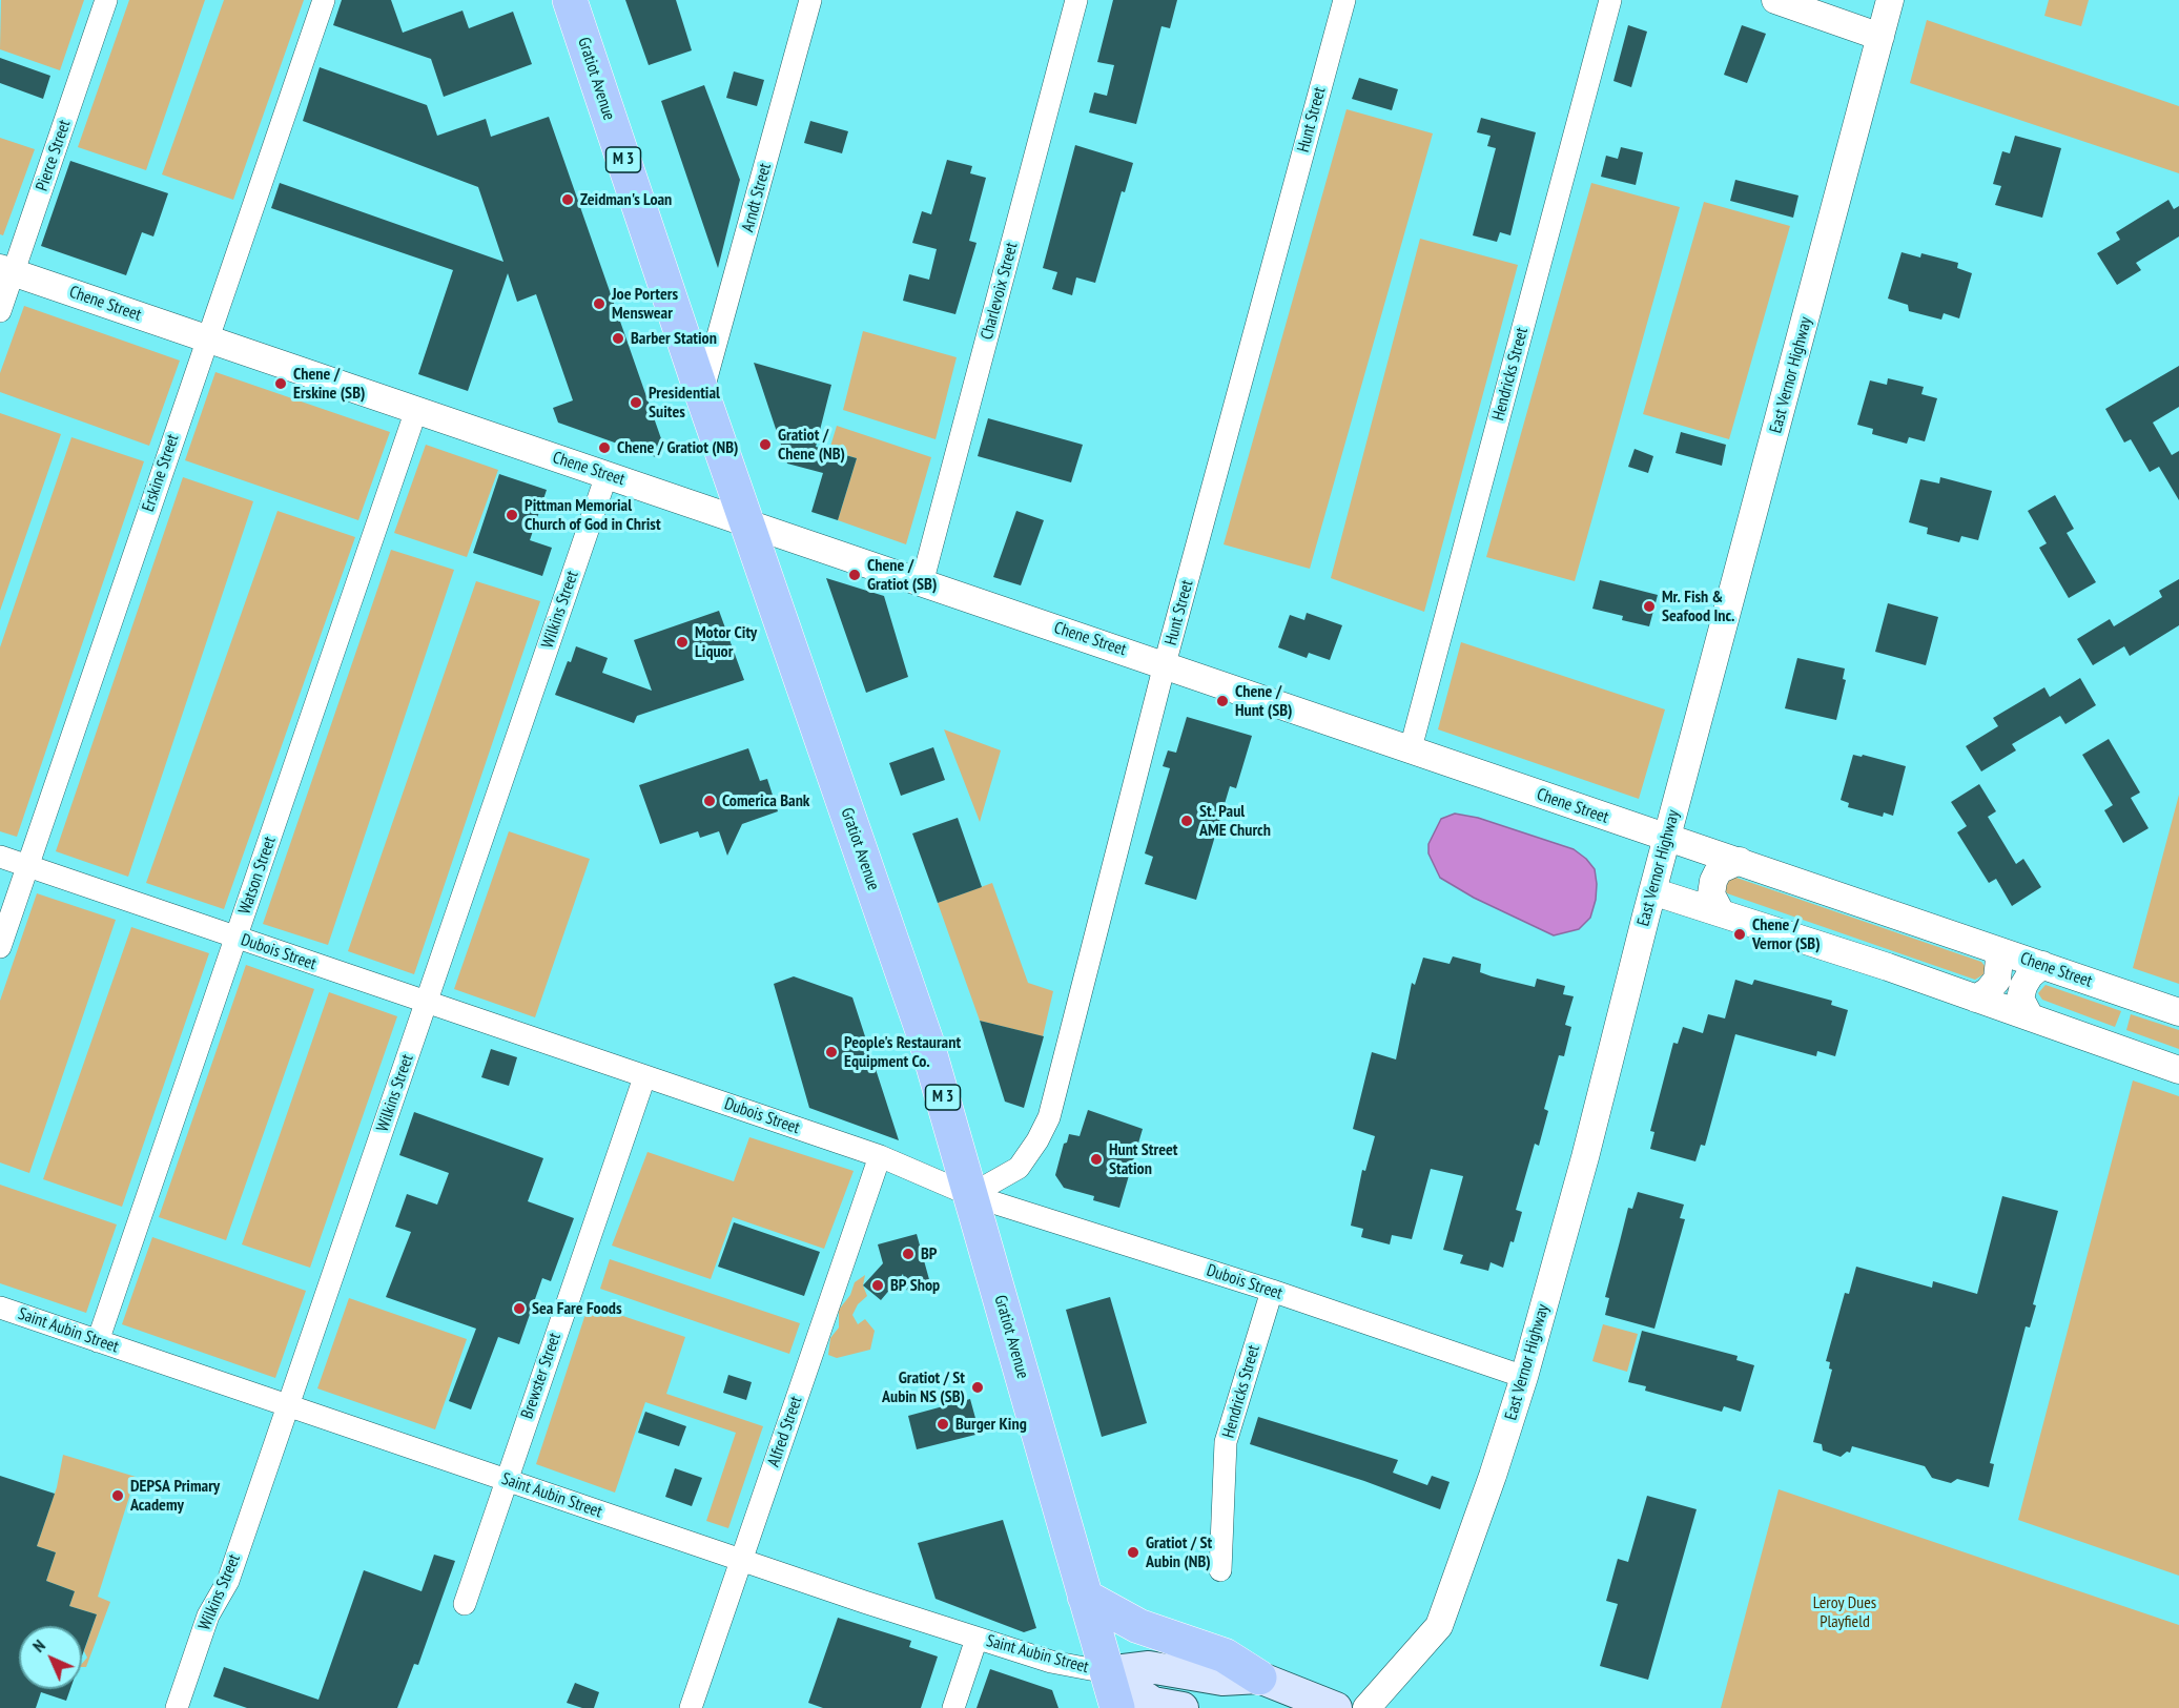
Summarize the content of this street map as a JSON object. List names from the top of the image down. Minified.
{"streets":{"main road":["Gratiot Avenue","M 3","Saint Aubin Street"],"street":["Hunt Street","Pierce Street","Arndt Street","Charlevoix Street","Chene Street","Hendricks Street","East Vernor Highway","Erskine Street","Wilkins Street","Watson Street","Dubois Street","Brewster Street","Alfred Street"]},"crossings":[["Gratiot Avenue","Hunt Street"],["Gratiot Avenue","Arndt Street"],["Gratiot Avenue","Chene Street"],["Gratiot Avenue","Dubois Street"],["Gratiot Avenue","Saint Aubin Street"],["Hunt Street","Chene Street"],["Hunt Street","Dubois Street"],["Pierce Street","Chene Street"],["Charlevoix Street","Chene Street"],["Chene Street","Hendricks Street"],["Chene Street","East Vernor Highway"],["Chene Street","Erskine Street"],["Chene Street","Wilkins Street"],["Chene Street","Watson Street"],["Hendricks Street","Dubois Street"],["East Vernor Highway","Dubois Street"],["Erskine Street","Dubois Street"],["Wilkins Street","Dubois Street"],["Wilkins Street","Saint Aubin Street"],["Watson Street","Dubois Street"],["Watson Street","Saint Aubin Street"],["Dubois Street","Brewster Street"],["Dubois Street","Alfred Street"],["Saint Aubin Street","Brewster Street"],["Saint Aubin Street","Alfred Street"]],"parks":["Leroy Dues Playfield"],"places":["Zeidman's Loan","Joe Porters Menswear","Barber Station","Chene / Erskine (SB)","Presidential Suites","Gratiot / Chene (NB)","Chene / Gratiot (NB)","Pittman Memorial Church of God in Christ","Chene / Gratiot (SB)","Mr. Fish & Seafood Inc.","Motor City Liquor","Chene / Hunt (SB)","Comerica Bank","St. Paul AME Church","Chene / Vernor (SB)","People's Restaurant Equipment Co.","Hunt Street Station","BP","BP Shop","Sea Fare Foods","Gratiot / St Aubin NS (SB)","Burger King","DEPSA Primary Academy","Gratiot / St Aubin (NB)"],"north":"top left"}
